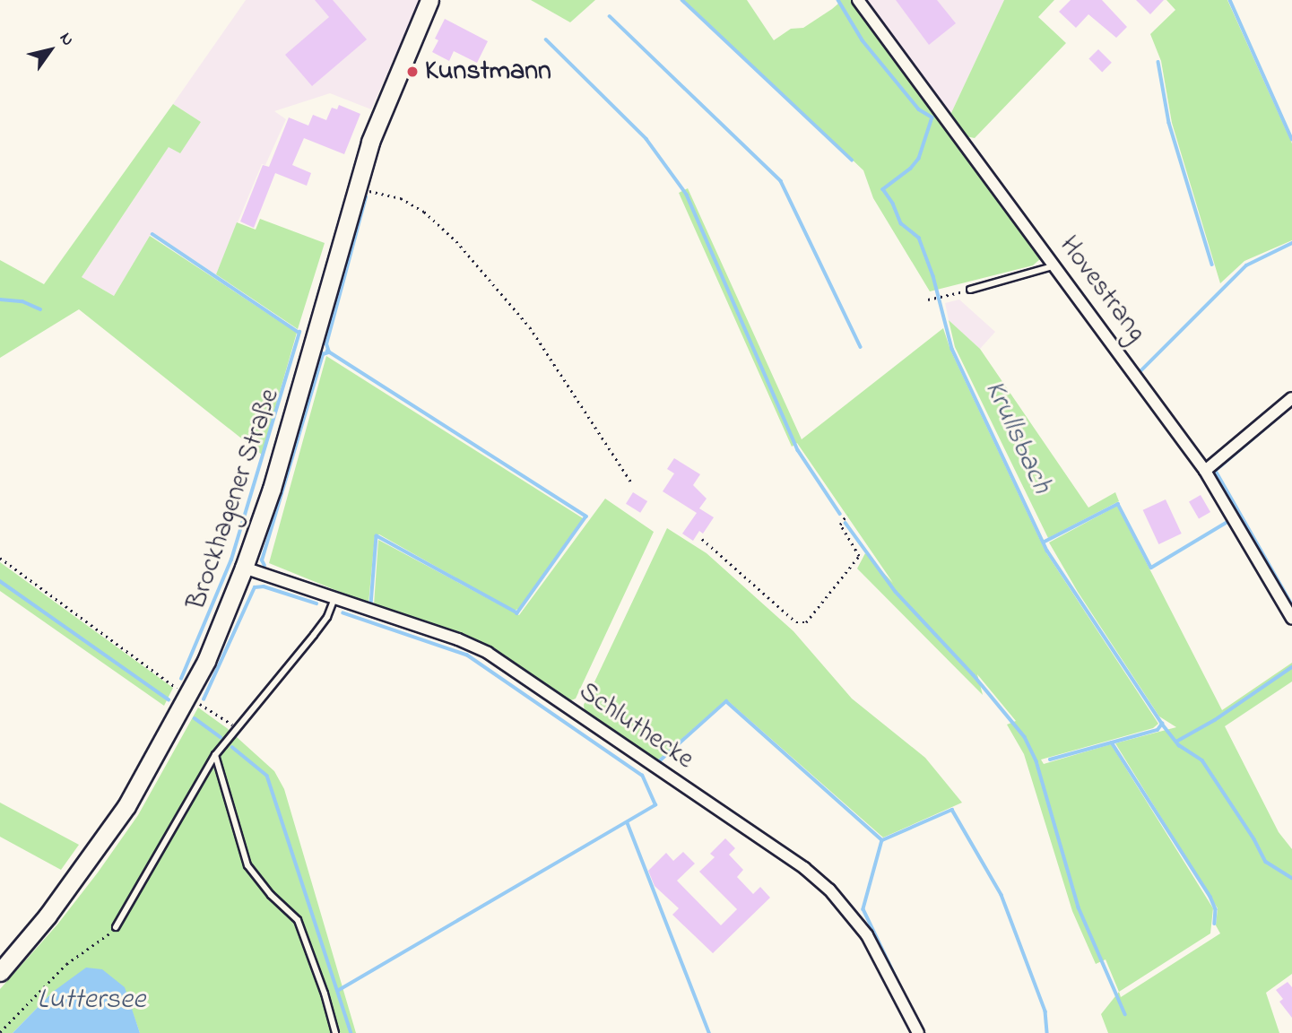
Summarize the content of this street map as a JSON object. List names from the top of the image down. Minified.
{"streets":{"main road":["Brockhagener Straße"],"street":["Hovestrang","Schluthecke"]},"crossings":[["Brockhagener Straße","Schluthecke"]],"water":["Krullsbach","Luttersee"],"places":["Kunstmann"],"north":"top right"}
